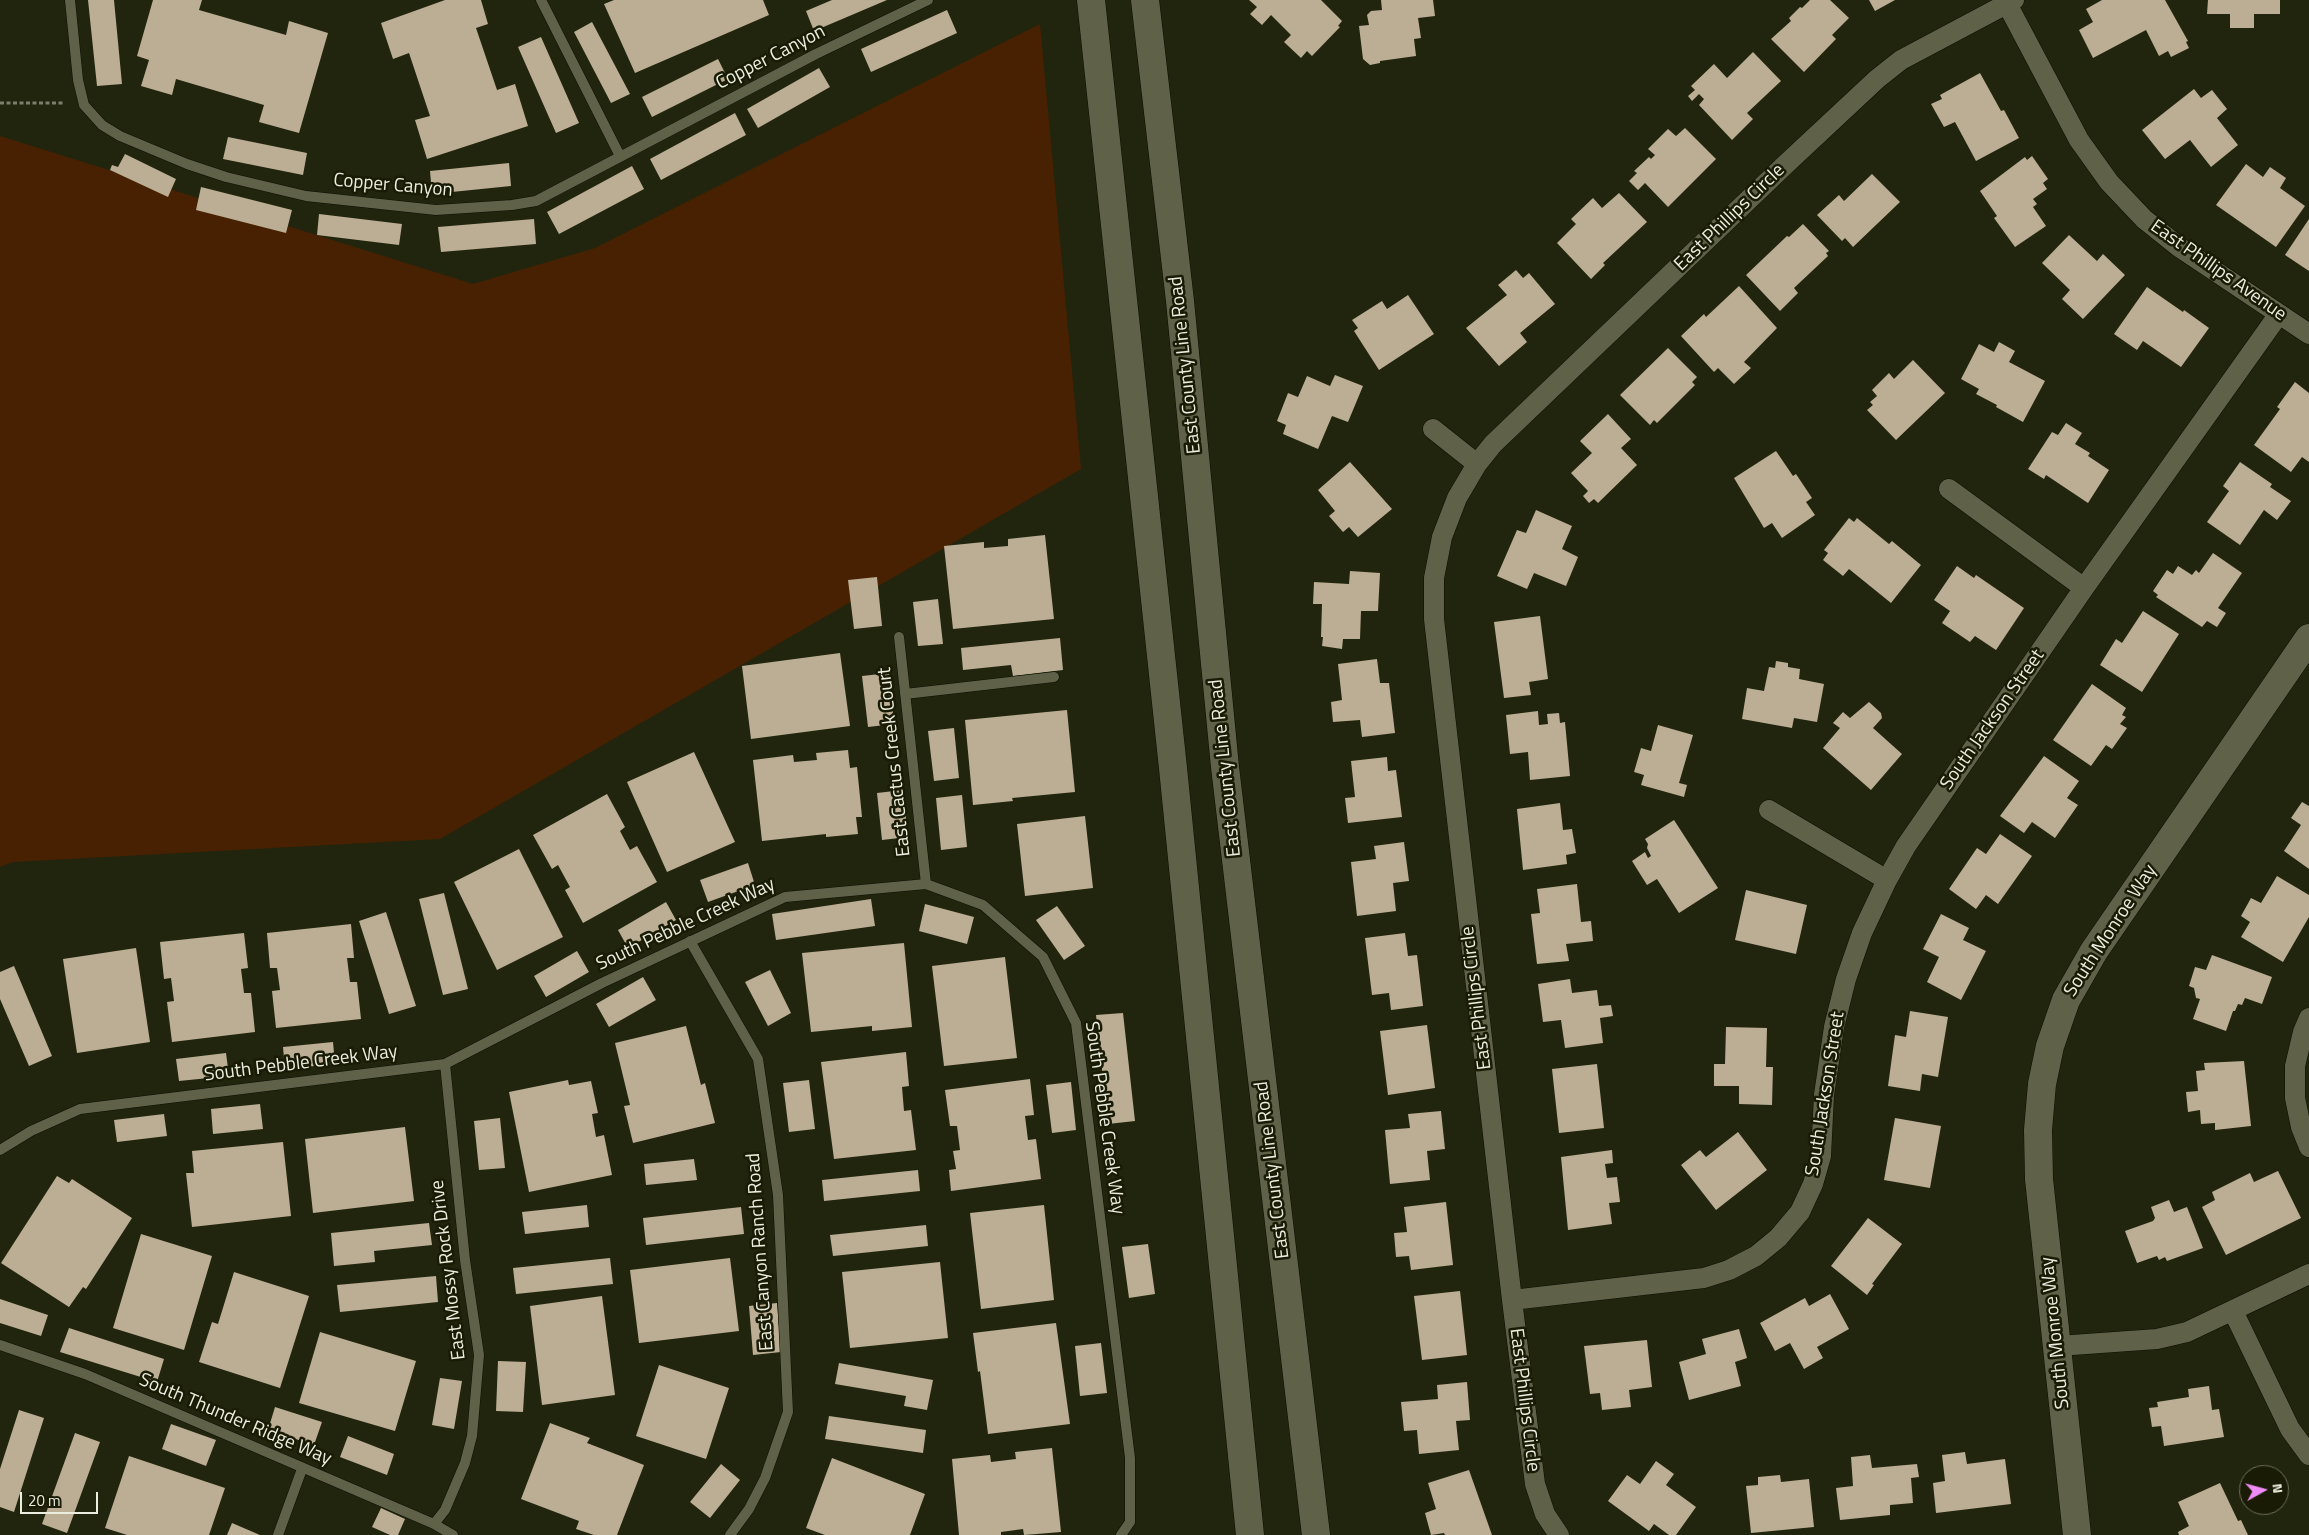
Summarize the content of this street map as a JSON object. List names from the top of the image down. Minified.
{"streets":{"main road":["East County Line Road","South Monroe Way"],"street":["East Phillips Circle","East Phillips Avenue","South Jackson Street"],"lane":["Copper Canyon","East Cactus Creek Court","South Pebble Creek Way","East Canyon Ranch Road","East Mossy Rock Drive","South Thunder Ridge Way"]},"crossings":[["East Phillips Circle","East Phillips Avenue"],["East Phillips Circle","South Jackson Street"],["East Phillips Avenue","South Jackson Street"],["East Cactus Creek Court","South Pebble Creek Way"],["South Pebble Creek Way","East Canyon Ranch Road"],["South Pebble Creek Way","East Mossy Rock Drive"],["East Mossy Rock Drive","South Thunder Ridge Way"]],"scale_bar":"20 m","north":"right"}
